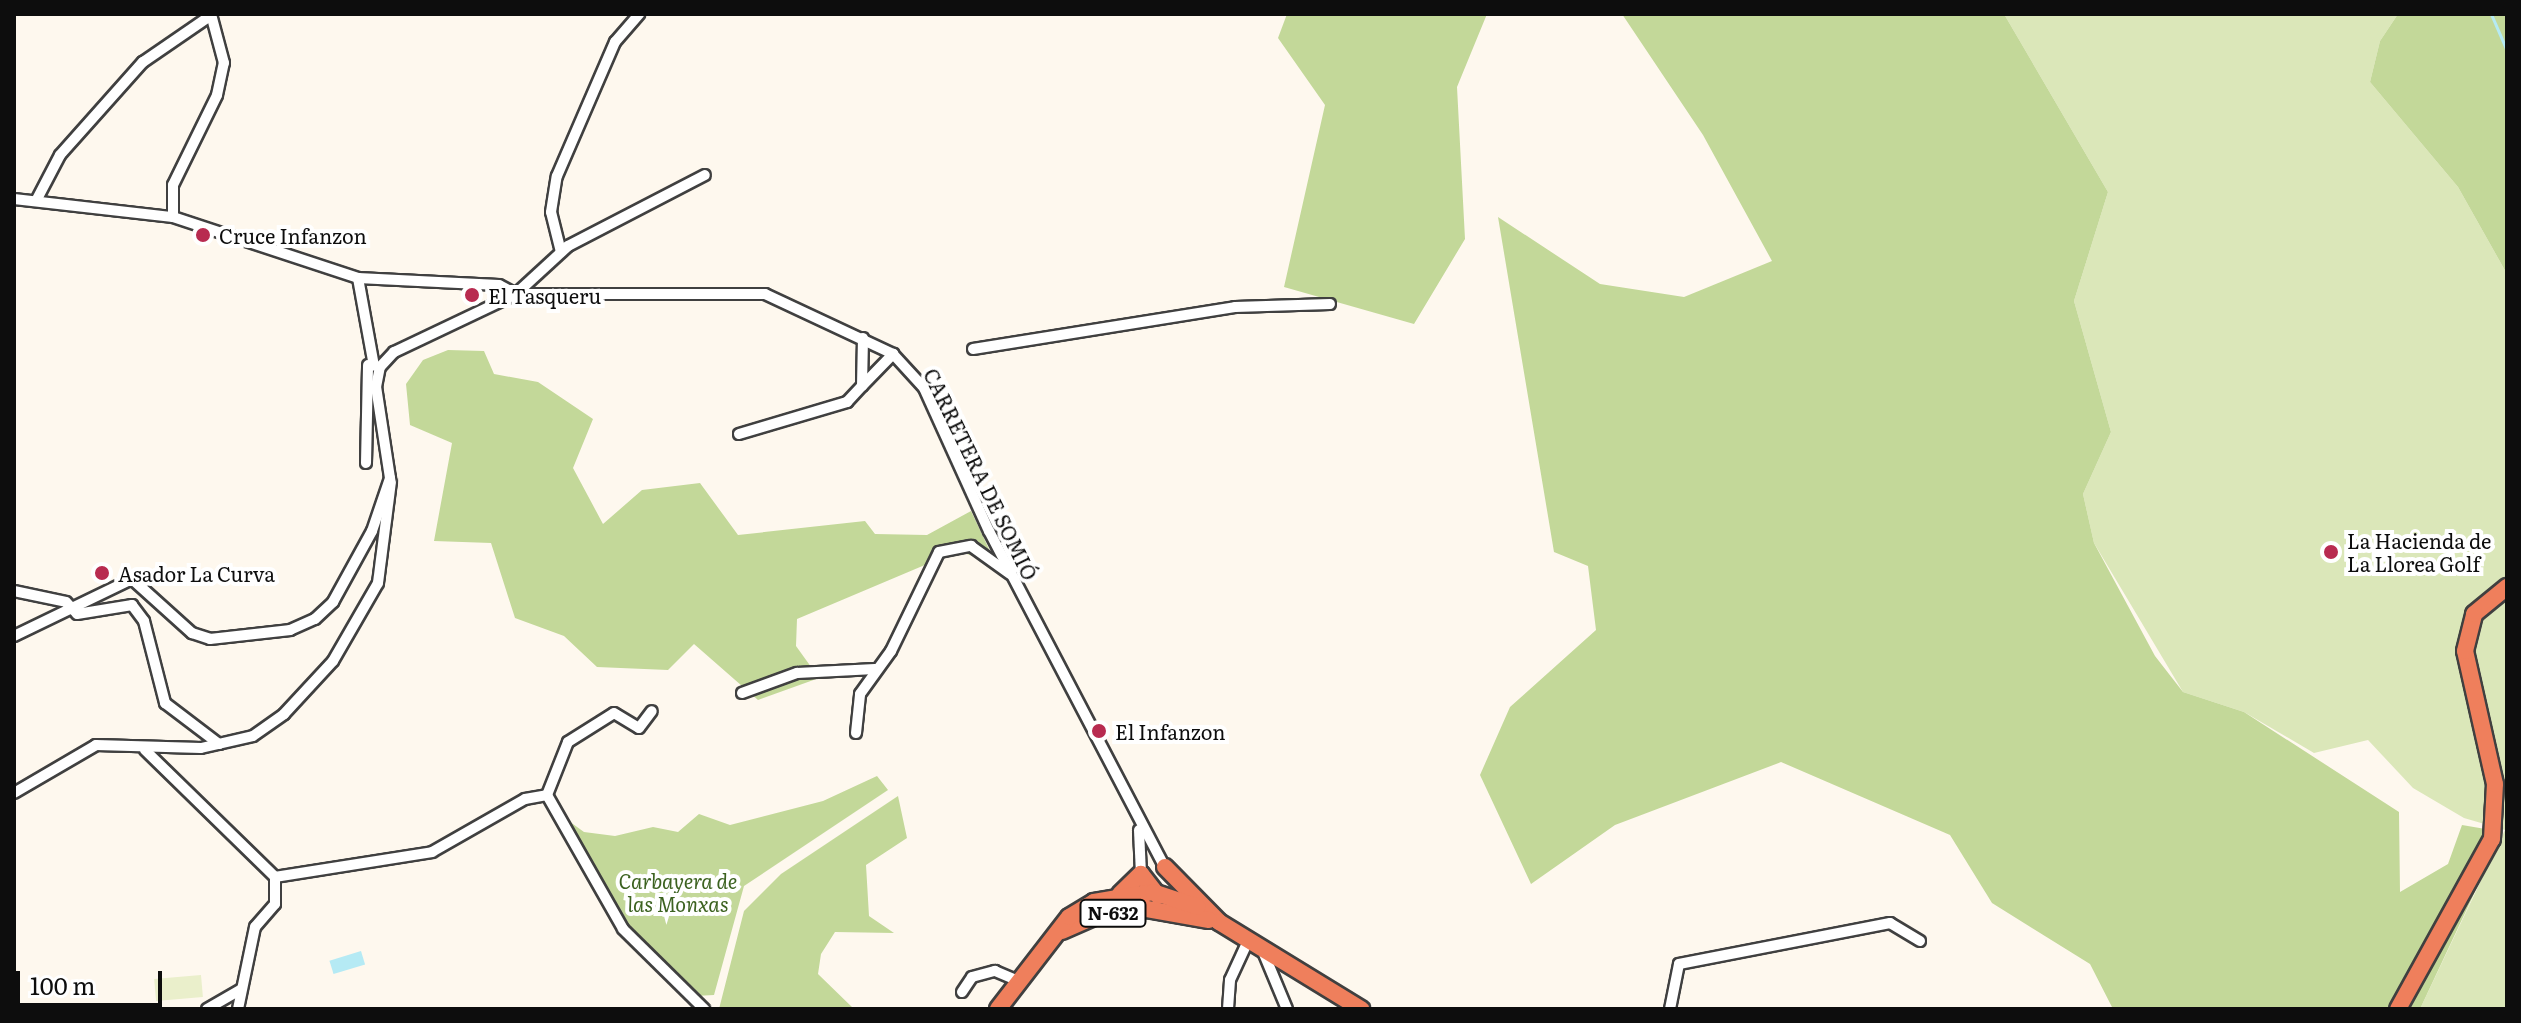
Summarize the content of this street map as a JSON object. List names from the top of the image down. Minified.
{"streets":{"highway":["N-632"],"street":["CARRETERA DE SOMIÓ"]},"parks":["Carbayera de las Monxas"],"places":["Cruce Infanzon","El Tasqueru","La Hacienda de La Llorea Golf","Asador La Curva","El Infanzon"],"scale_bar":"100 m"}
